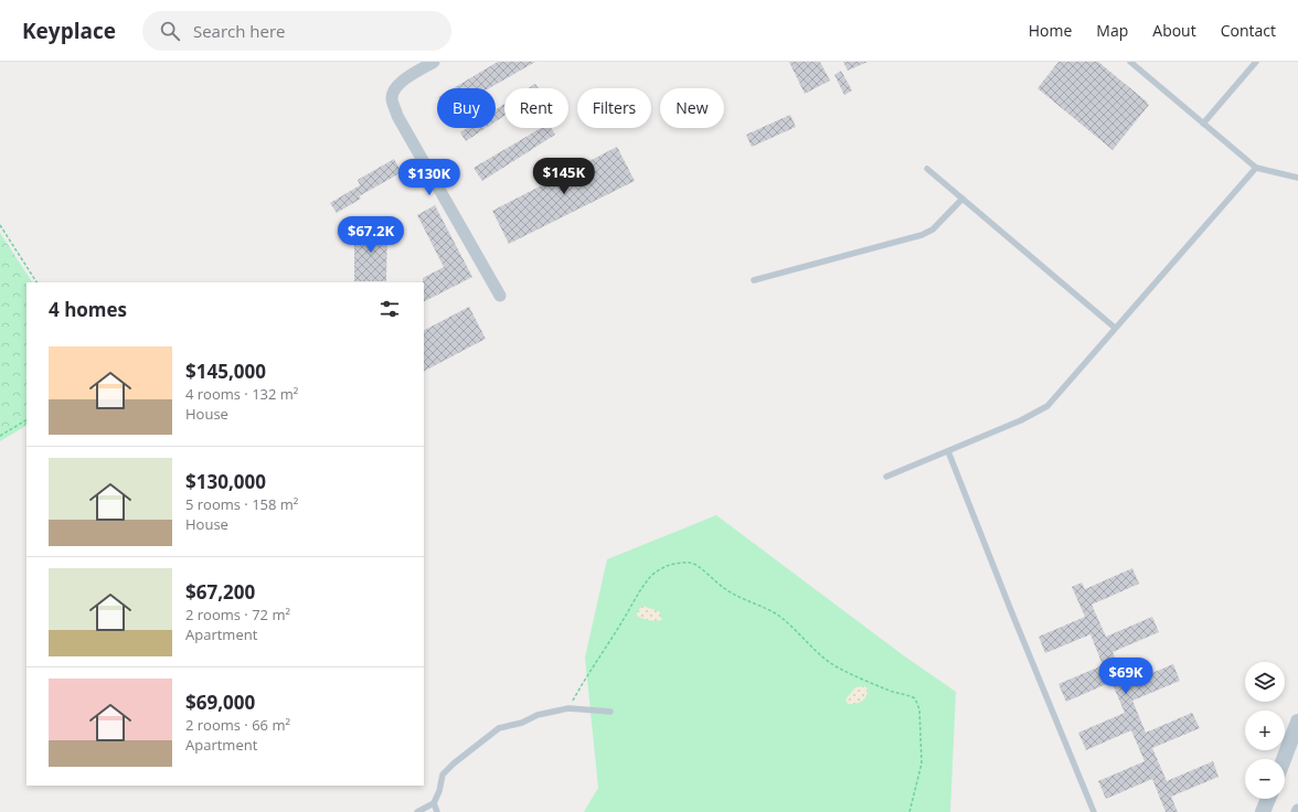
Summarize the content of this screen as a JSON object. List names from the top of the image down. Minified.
{"page":{"header":"Keyplace","search":"Search here","nav":["Home","Map","About","Contact"],"chip":["Buy","Rent","Filters","New"],"price":["$145K","$130K","$67.2K","$69K"],"heading":"4 homes","list":[{"name":"$145,000","note":"4 rooms · 132 m² · House"},{"name":"$130,000","note":"5 rooms · 158 m² · House"},{"name":"$67,200","note":"2 rooms · 72 m² · Apartment"},{"name":"$69,000","note":"2 rooms · 66 m² · Apartment"}],"map_buttons":["+","−"]}}
